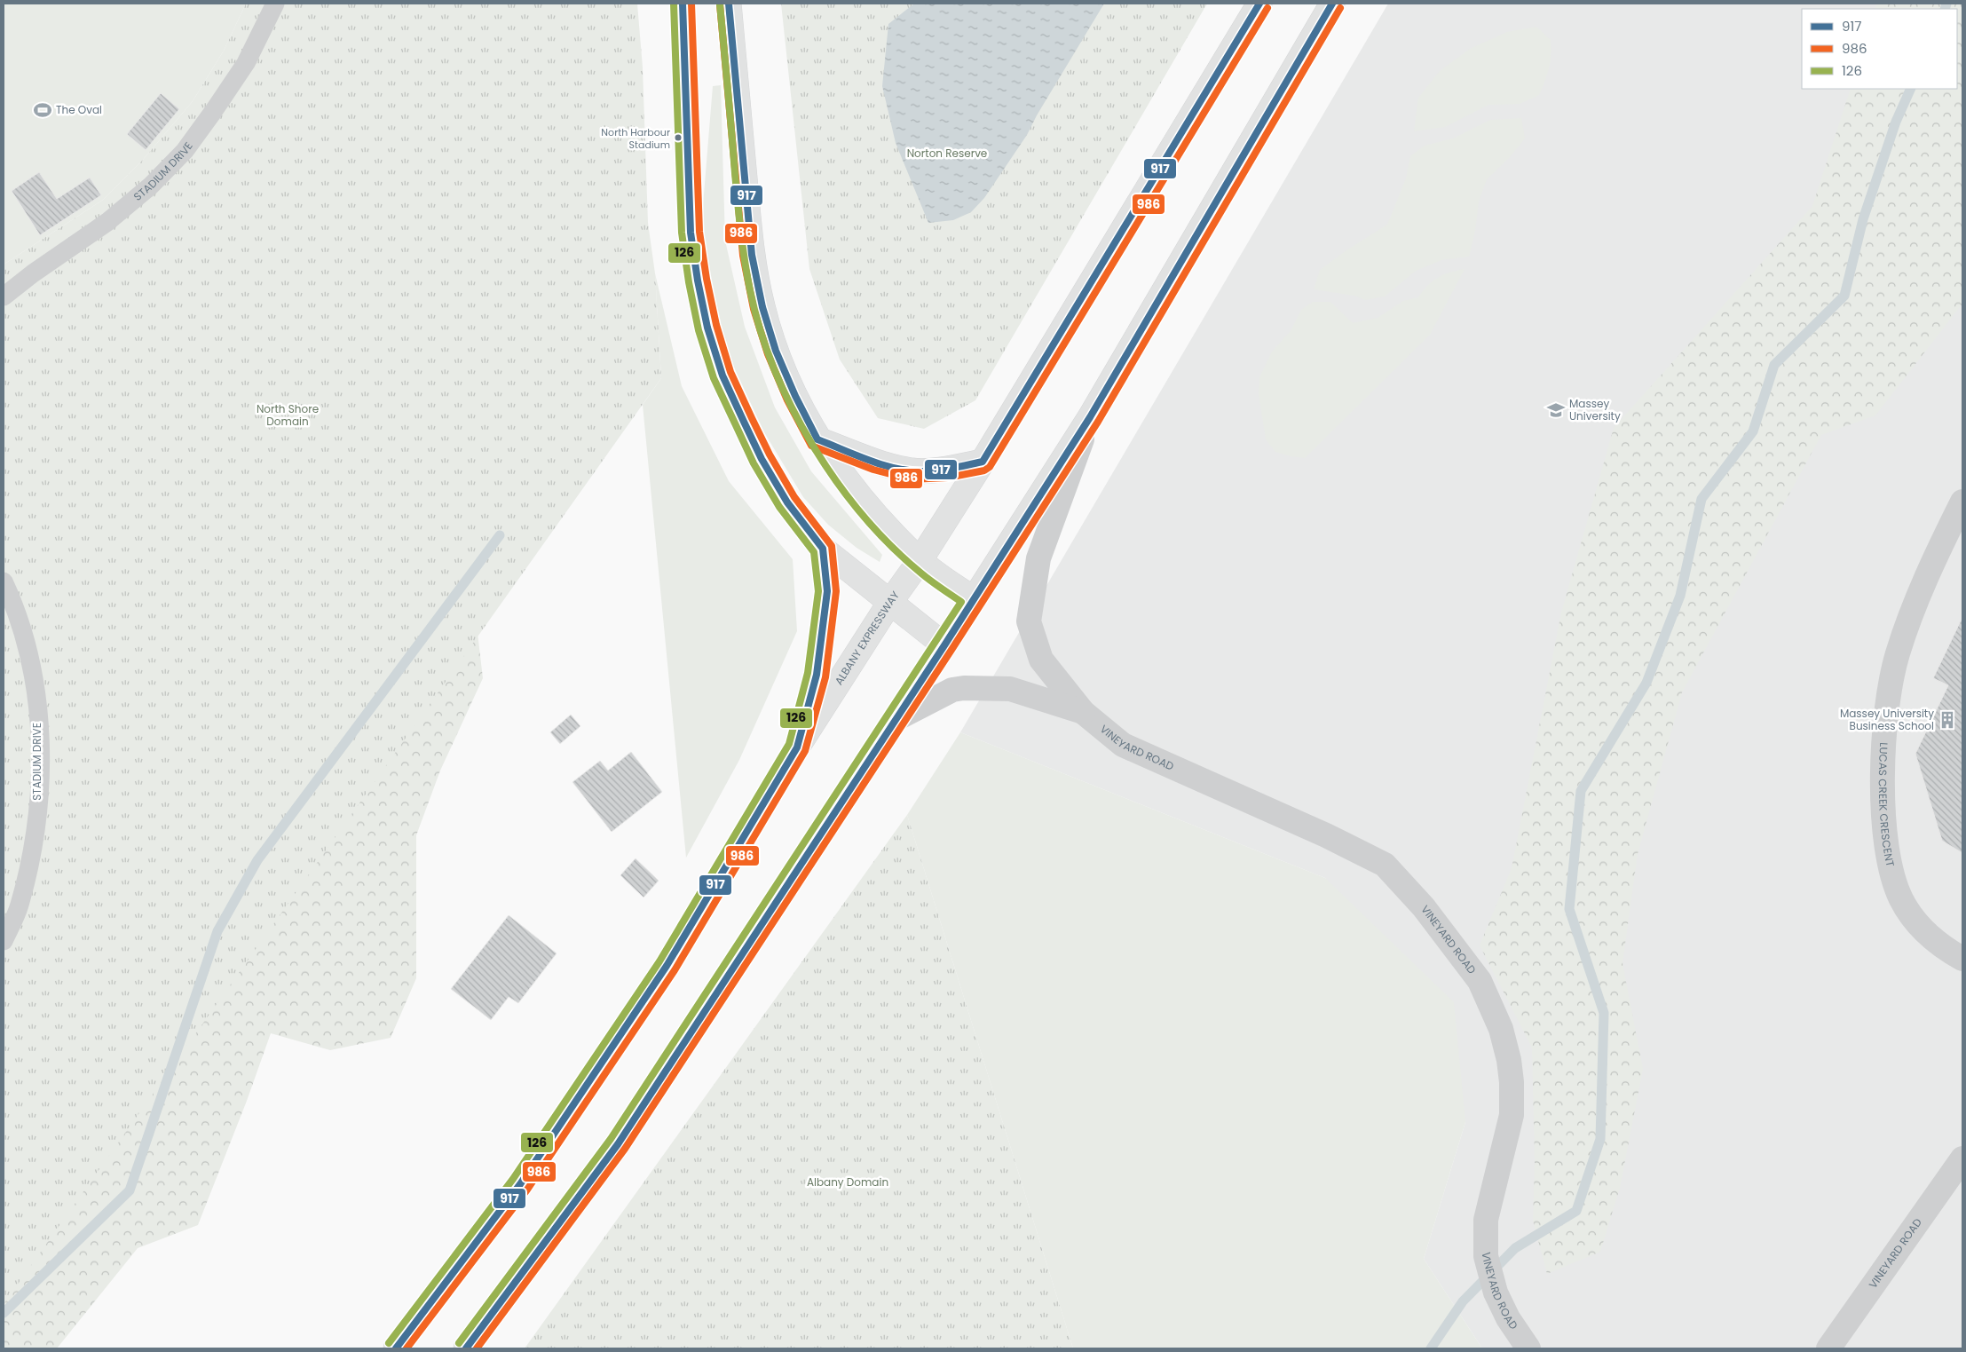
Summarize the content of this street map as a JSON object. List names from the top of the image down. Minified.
{"streets":{"main road":["ALBANY EXPRESSWAY"],"street":["VINEYARD ROAD","LUCAS CREEK CRESCENT"],"lane":["STADIUM DRIVE"]},"parks":["Norton Reserve","North Shore Domain","Albany Domain"],"places":{"sports":["The Oval"],"other":["North Harbour Stadium"],"school or university":["Massey University"],"building":["Massey University Business School"]},"lines":["transit line 917","transit line 986","transit line 126"],"legend":["917","986","126"]}
